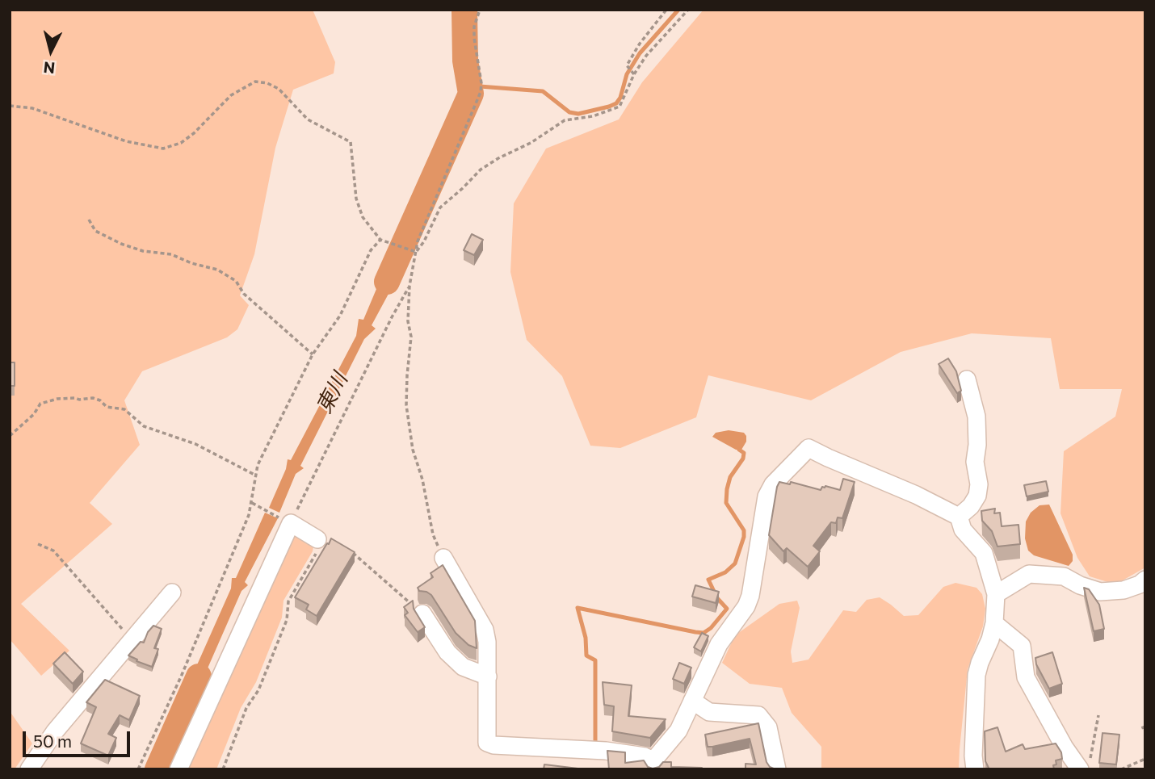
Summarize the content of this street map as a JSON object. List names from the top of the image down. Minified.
{"water":["東川"],"scale_bar":"50 m","north":"bottom"}
